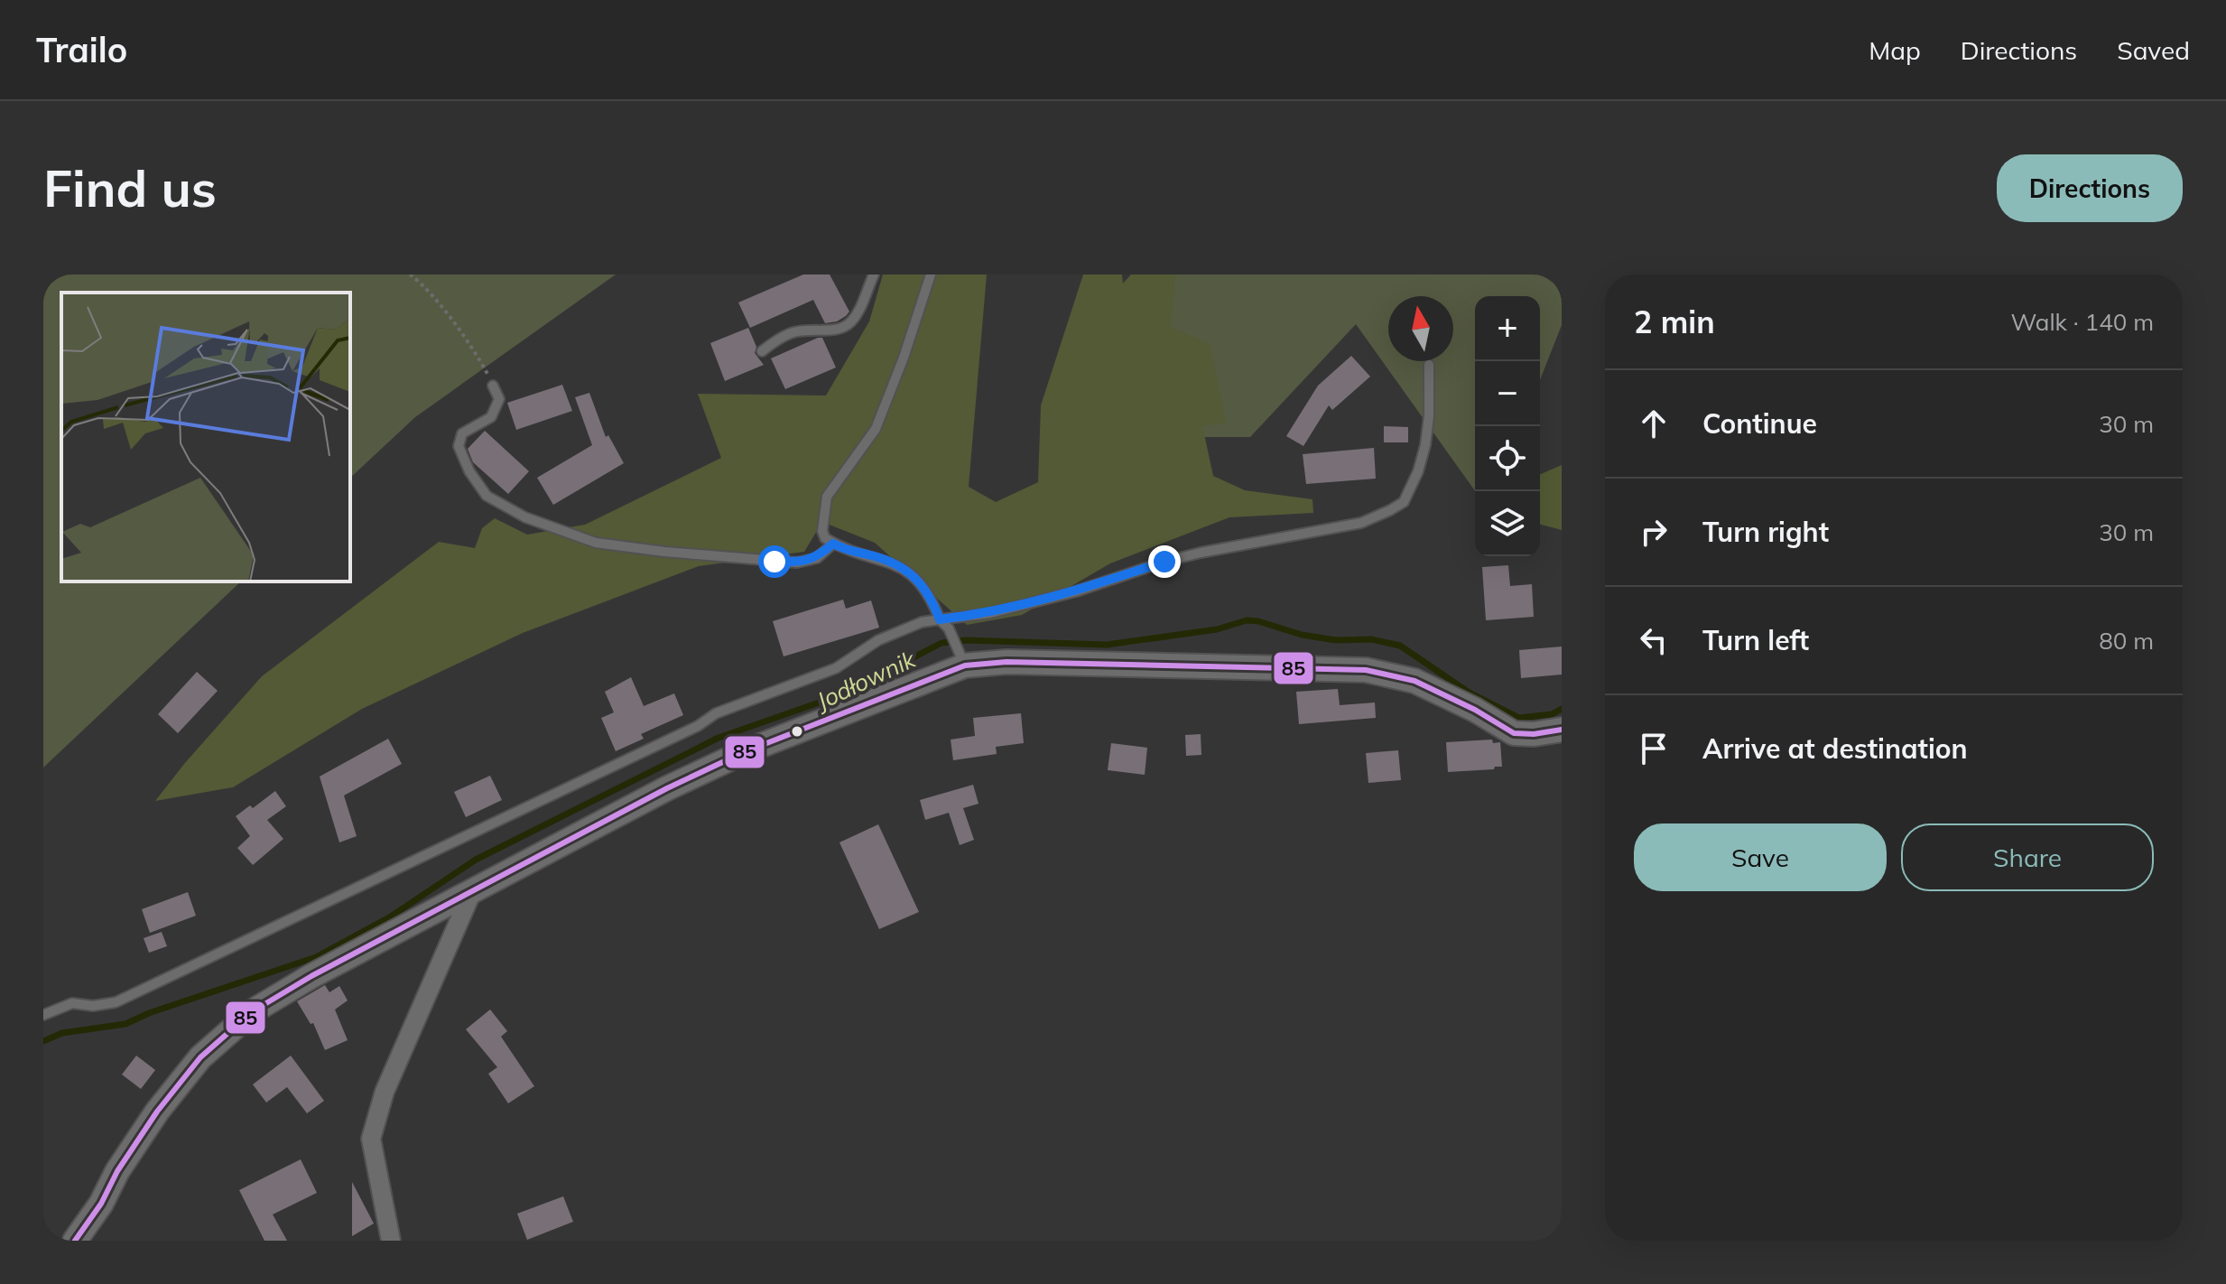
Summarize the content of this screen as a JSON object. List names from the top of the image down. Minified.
{"water":["Jodłownik"],"lines":["transit line 85"],"north":"top","page":{"header":"Trailo","nav":["Map","Directions","Saved"],"buttons":["Directions",["Save","Share"]],"title":"Find us","heading":["2 min","Walk · 140 m"],"map_buttons":["+","−"],"list":[["Continue","30 m"],["Turn right","30 m"],["Turn left","80 m"],"Arrive at destination"]}}
